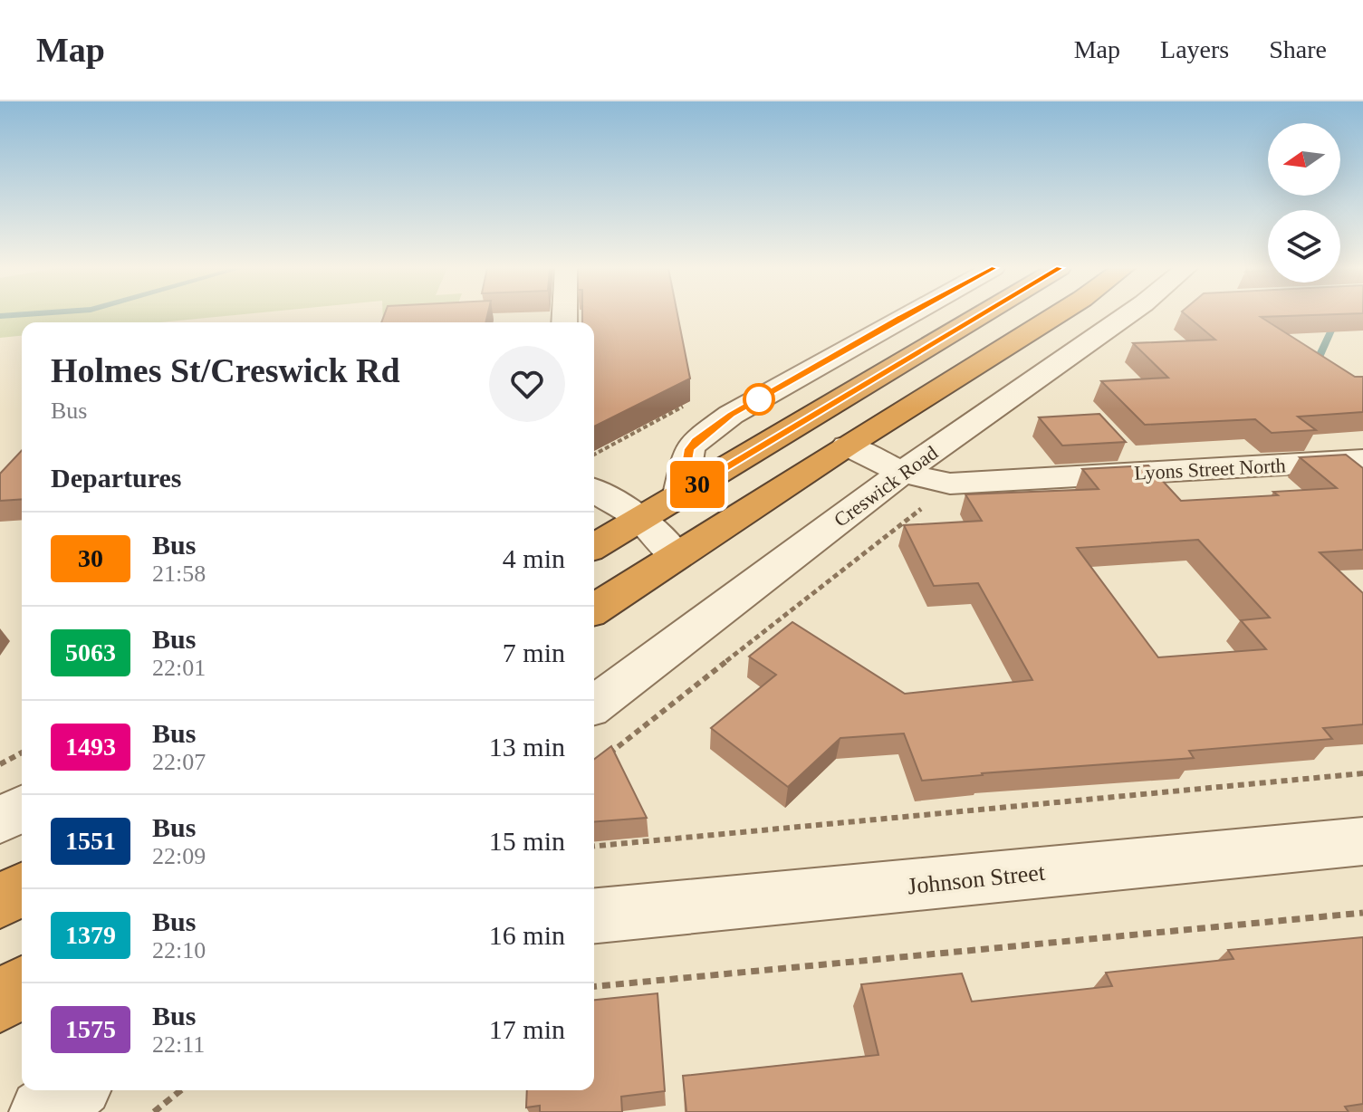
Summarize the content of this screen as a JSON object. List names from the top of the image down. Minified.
{"streets":{"street":["Lyons Street North","Creswick Road","Johnson Street"]},"crossings":[["Lyons Street North","Creswick Road"]],"lines":["bus line 30"],"north":"left","page":{"header":"Map","nav":["Map","Layers","Share"],"on_map":"30","heading":[["Holmes St/Creswick Rd","Bus"],"Departures"],"list":[{"mark":"30","name":"Bus","note":"21:58","value":"4 min"},{"mark":"5063","name":"Bus","note":"22:01","value":"7 min"},{"mark":"1493","name":"Bus","note":"22:07","value":"13 min"},{"mark":"1551","name":"Bus","note":"22:09","value":"15 min"},{"mark":"1379","name":"Bus","note":"22:10","value":"16 min"},{"mark":"1575","name":"Bus","note":"22:11","value":"17 min"}]}}
